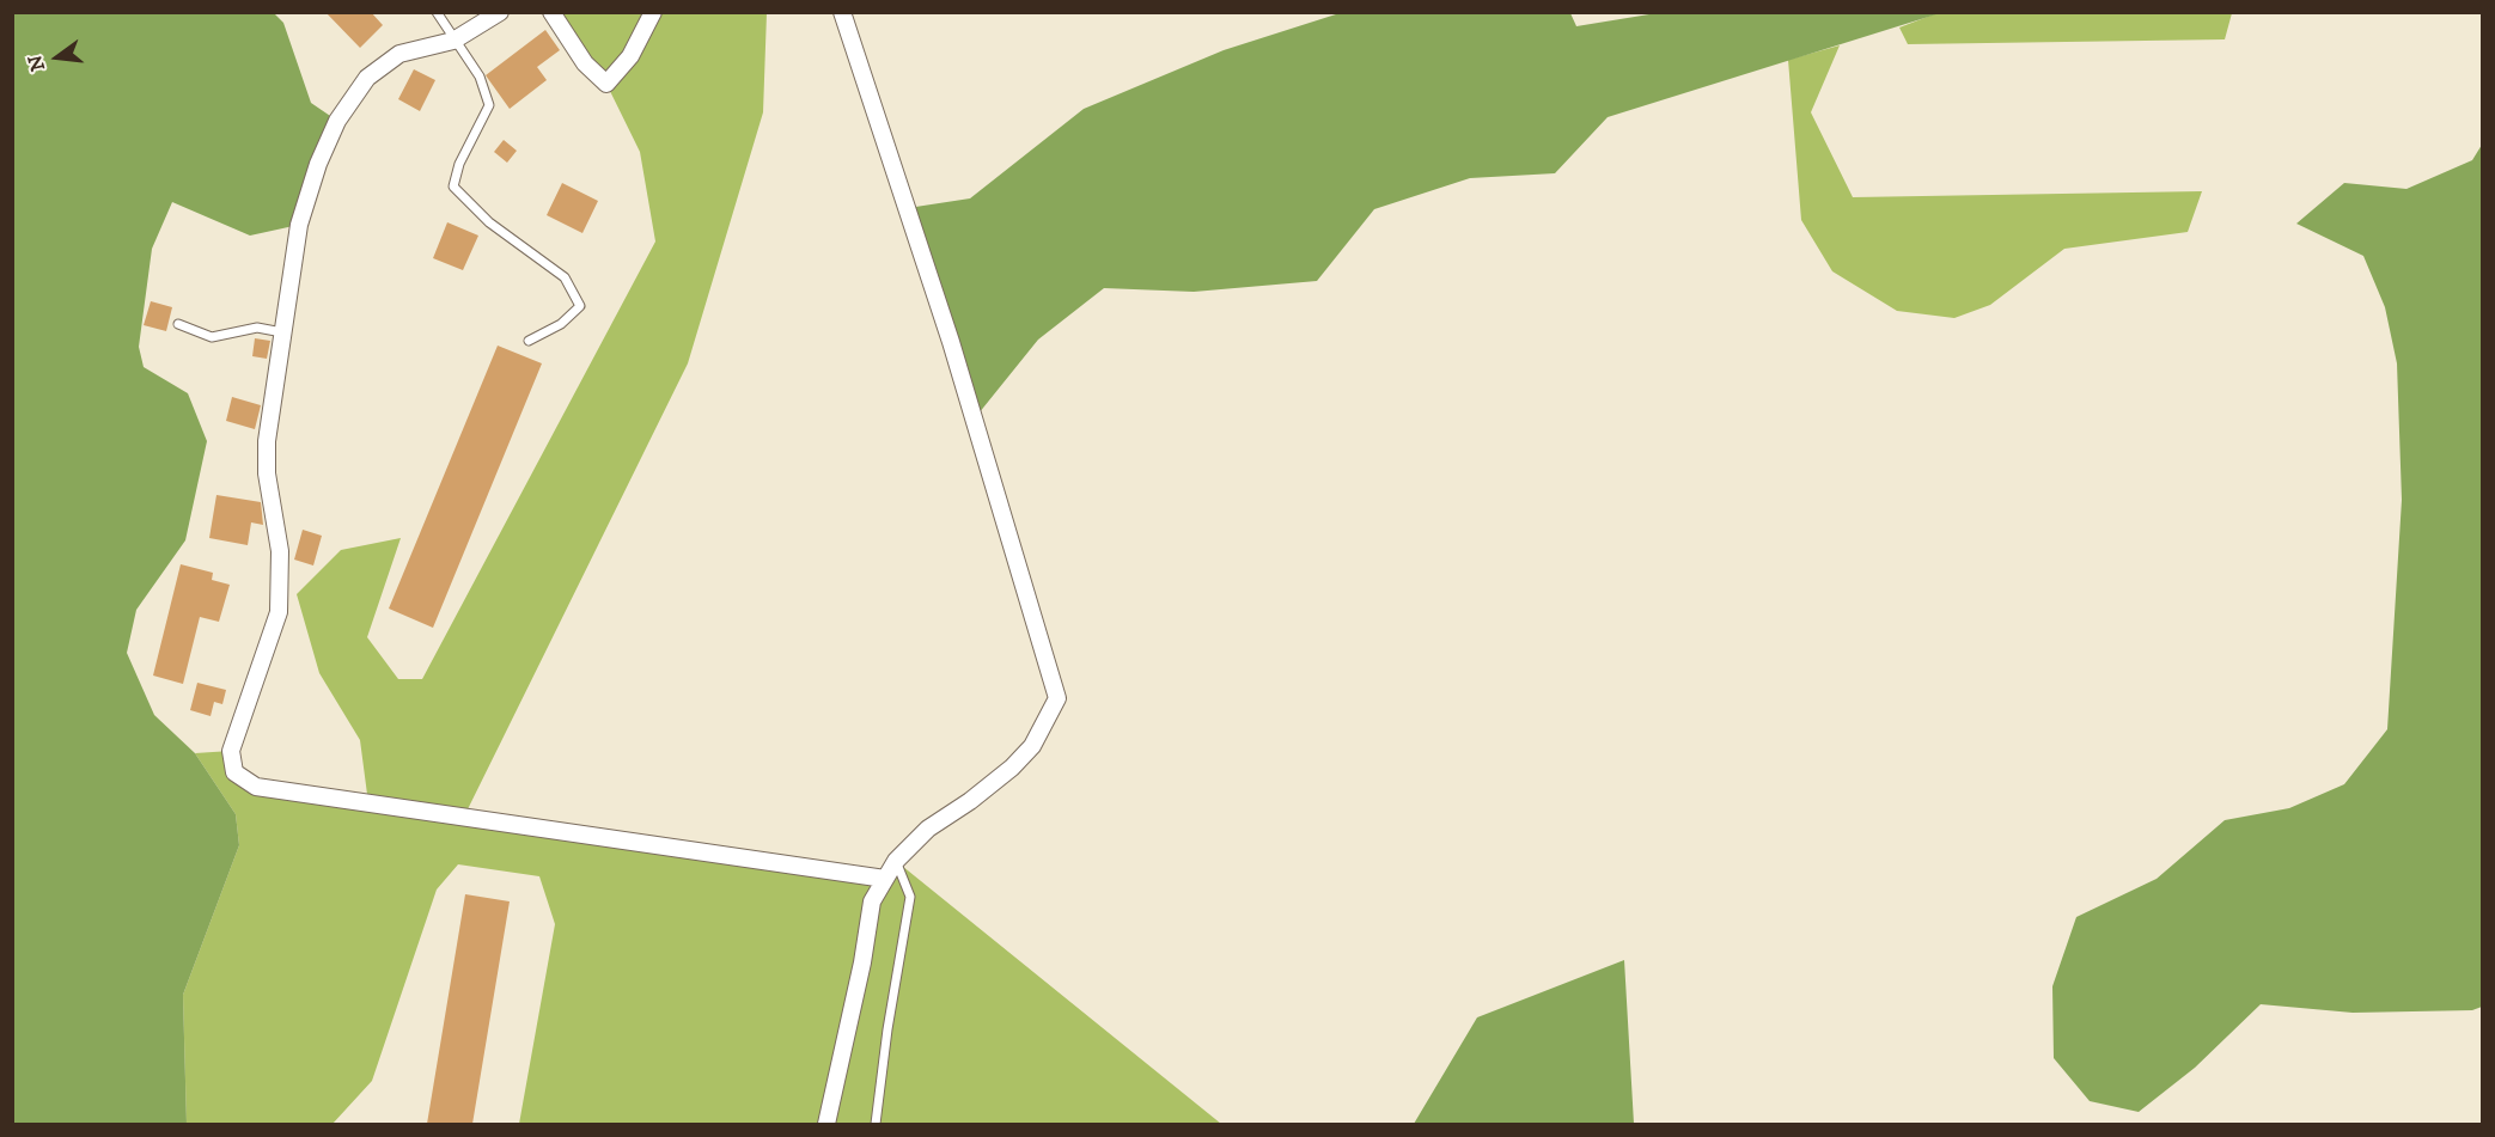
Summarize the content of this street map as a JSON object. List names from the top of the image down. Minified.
{"north":"left"}
